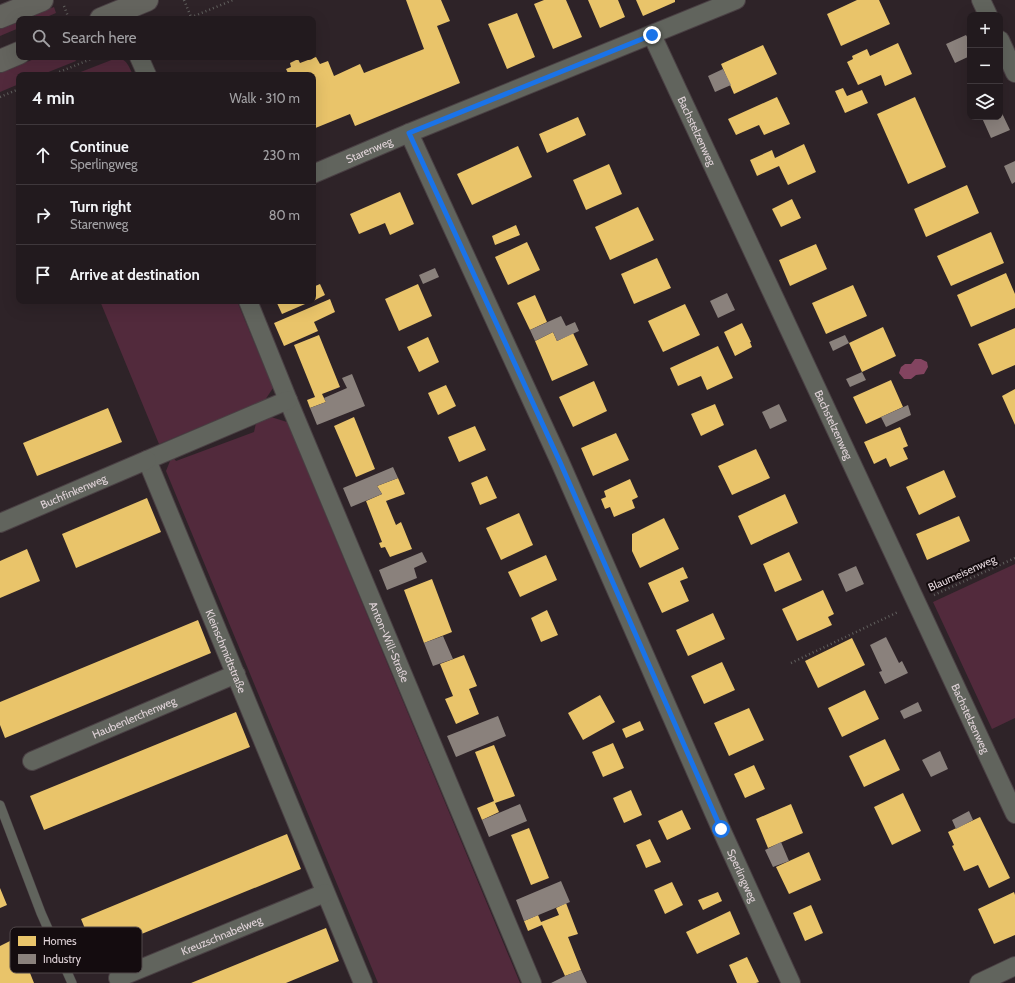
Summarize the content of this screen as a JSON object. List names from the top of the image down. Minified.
{"streets":{"street":["Bachstelzenweg","Starenweg","Buchfinkenweg","Anton-Will-Straße","Kleinschmidtstraße","Haubenlerchenweg","Sperlingweg","Kreuzschnabelweg"],"path":["Blaumeisenweg"]},"crossings":[["Bachstelzenweg","Starenweg"],["Bachstelzenweg","Blaumeisenweg"],["Starenweg","Sperlingweg"],["Buchfinkenweg","Kleinschmidtstraße"],["Kleinschmidtstraße","Haubenlerchenweg"],["Kleinschmidtstraße","Kreuzschnabelweg"]],"legend":["Homes","Industry"],"page":{"map_buttons":["+","−"],"search":"Search here","heading":["4 min","Walk · 310 m"],"list":[["Continue","Sperlingweg","230 m"],["Turn right","Starenweg","80 m"],"Arrive at destination"]}}
